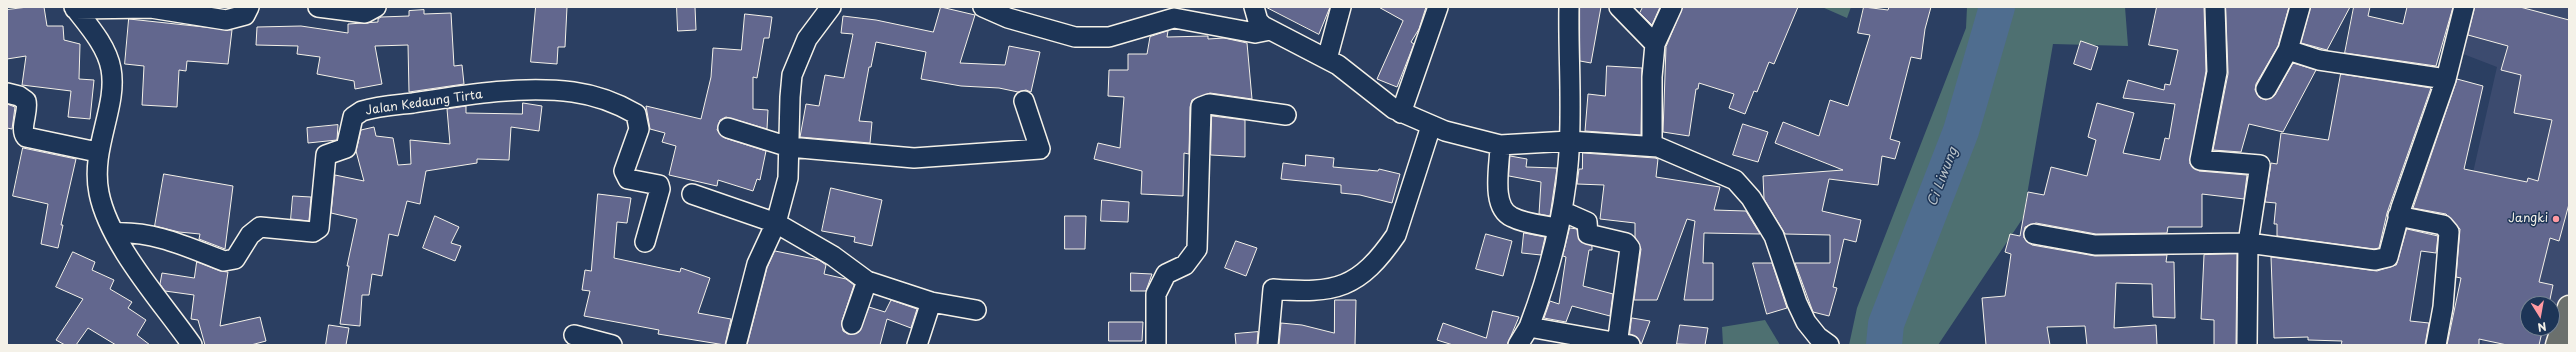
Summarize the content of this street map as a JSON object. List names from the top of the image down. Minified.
{"streets":{"street":["Jalan Kedaung Tirta"]},"water":["Ci Liwung"],"places":["Jangki"],"north":"bottom"}
